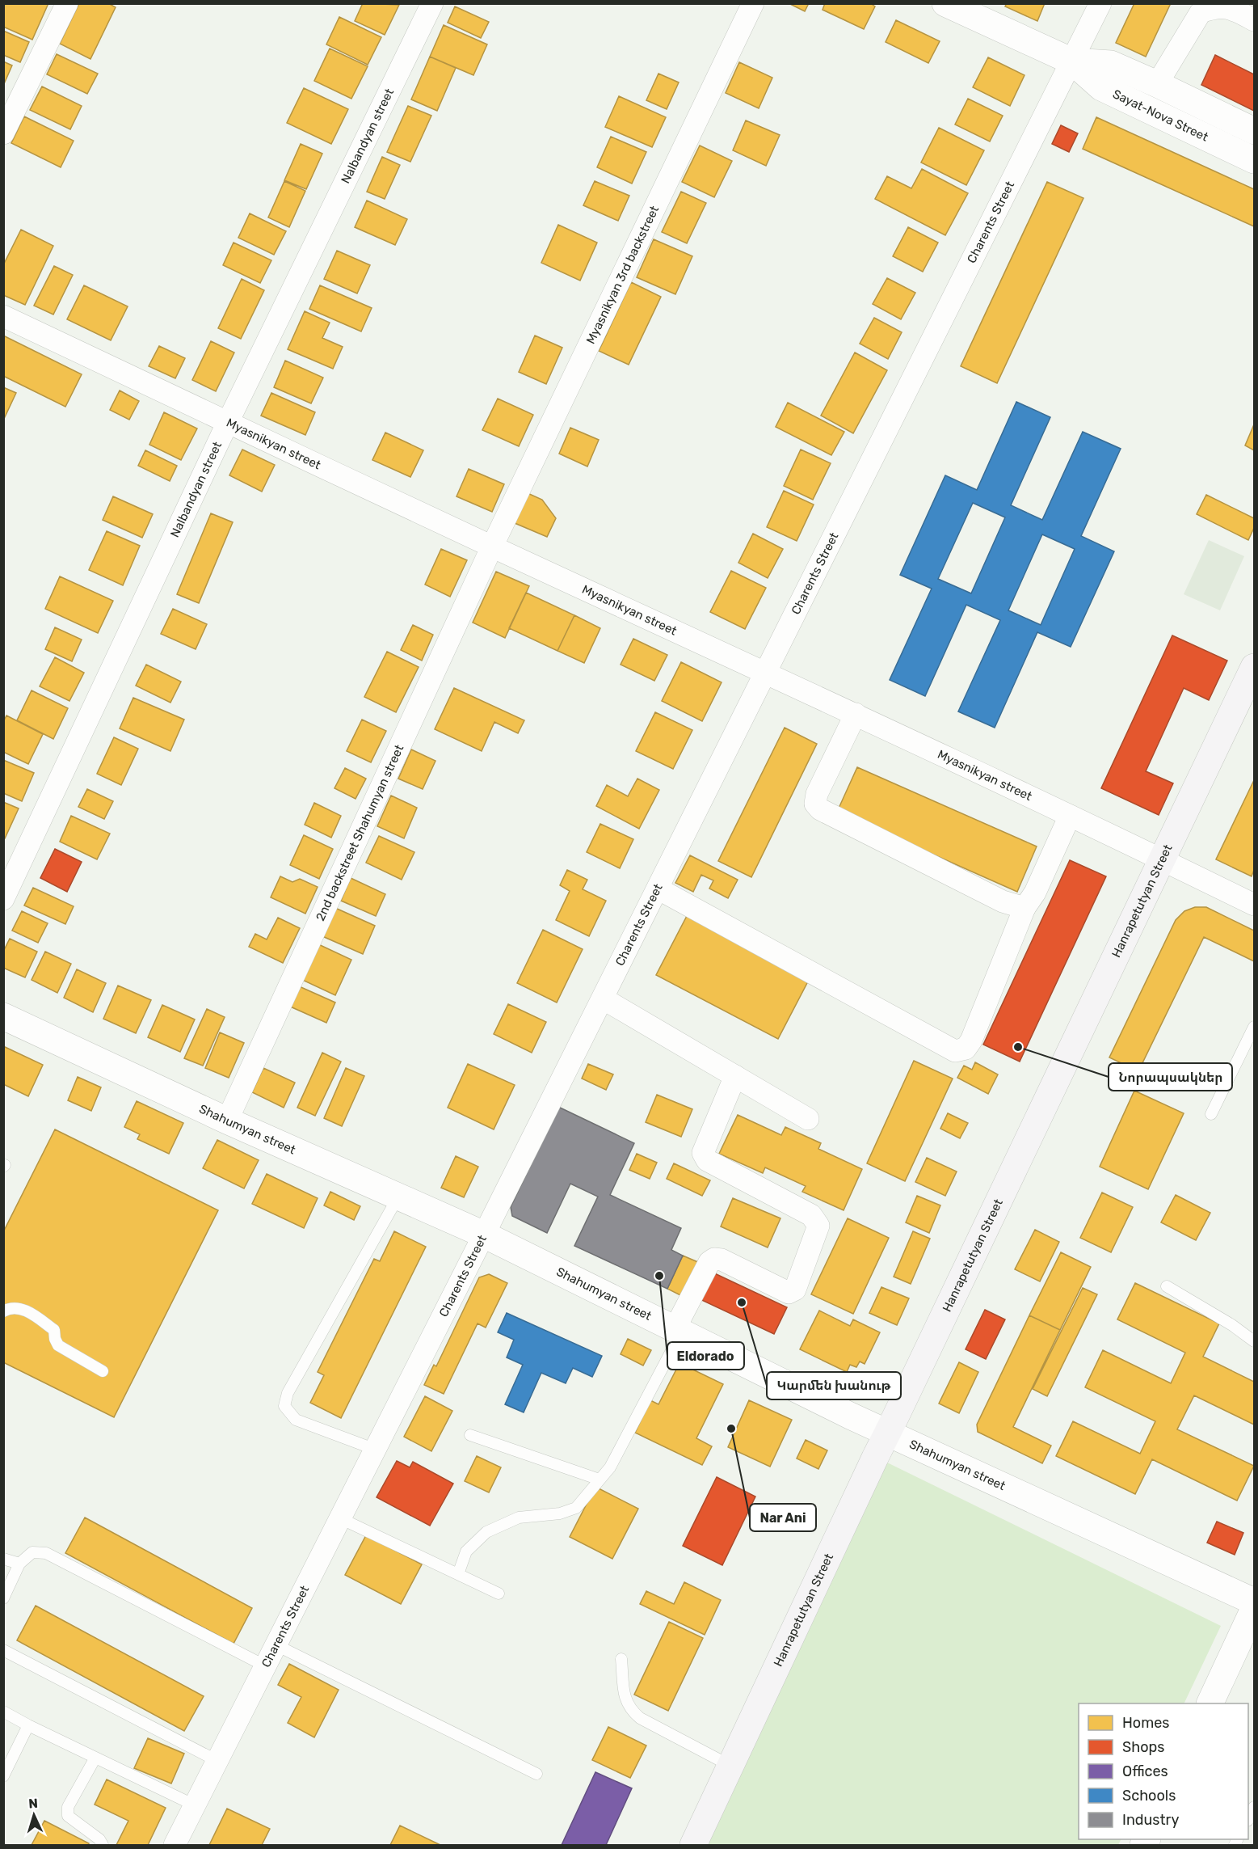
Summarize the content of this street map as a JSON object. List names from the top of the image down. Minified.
{"streets":{"main road":["Hanrapetutyan Street"],"street":["Sayat-Nova Street","Nalbandyan street","Charents Street","Myasnikyan 3rd backstreet","Myasnikyan street","2nd backstreet Shahumyan street","Shahumyan street"]},"crossings":[["Sayat-Nova Street","Charents Street"],["Nalbandyan street","Myasnikyan street"],["Charents Street","Myasnikyan street"],["Charents Street","Shahumyan street"],["Myasnikyan 3rd backstreet","Myasnikyan street"],["Myasnikyan 3rd backstreet","2nd backstreet Shahumyan street"],["Myasnikyan street","2nd backstreet Shahumyan street"],["Myasnikyan street","Hanrapetutyan Street"],["2nd backstreet Shahumyan street","Shahumyan street"],["Hanrapetutyan Street","Shahumyan street"]],"places":["Նորապսակներ","Eldorado","Կարմեն խանութ","Nar Ani"],"legend":["Homes","Shops","Offices","Schools","Industry"],"north":"top"}
